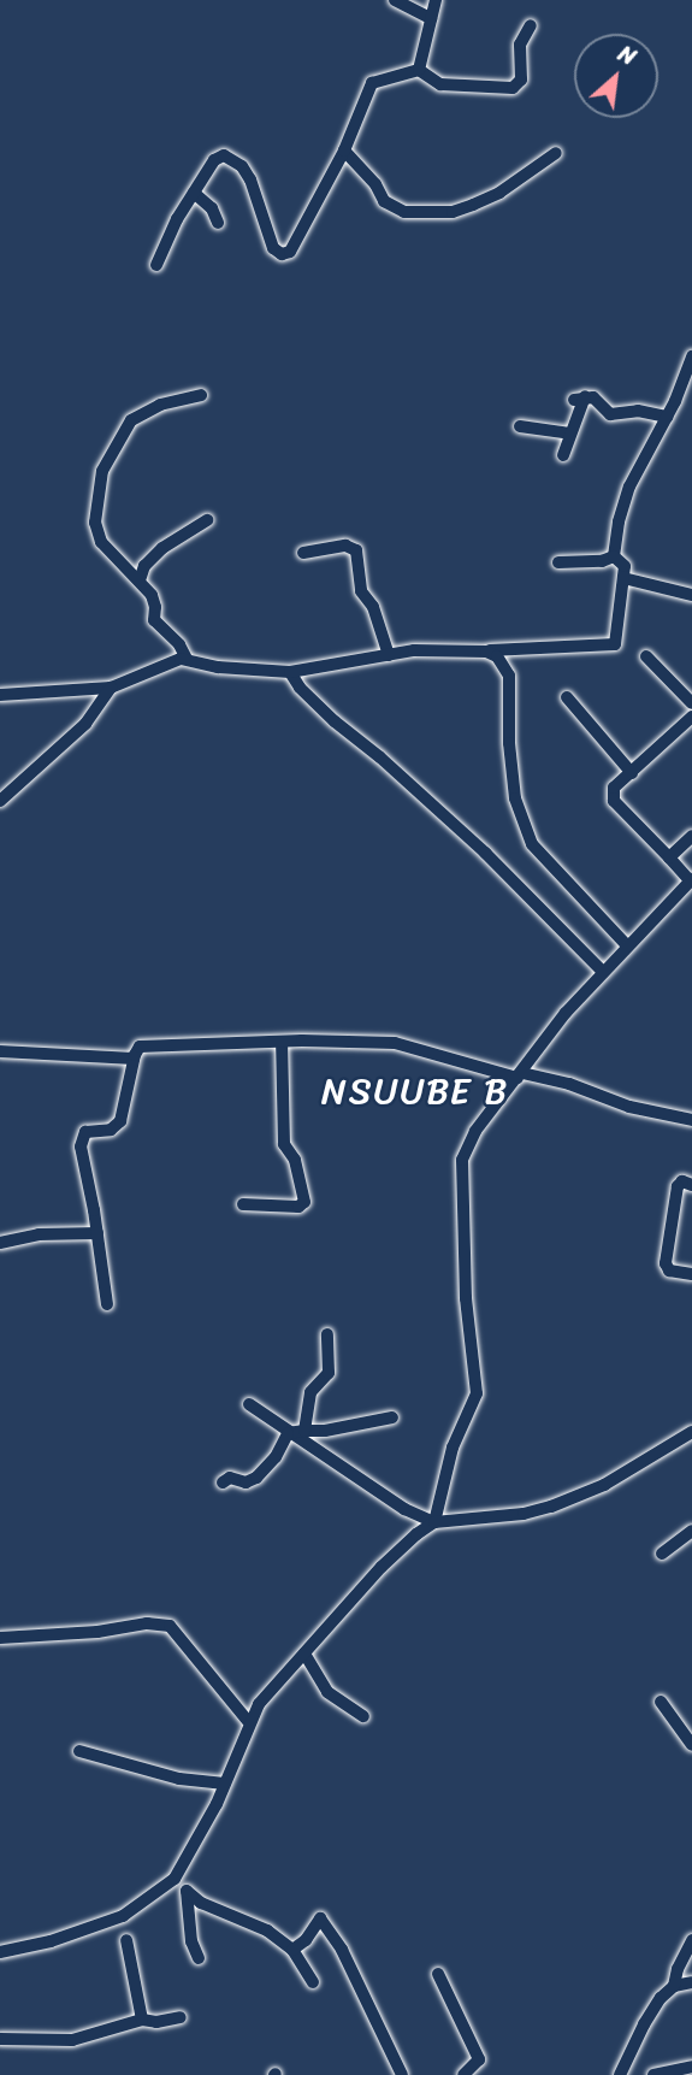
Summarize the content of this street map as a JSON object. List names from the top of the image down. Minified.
{"districts":["NSUUBE B"],"north":"top right"}
